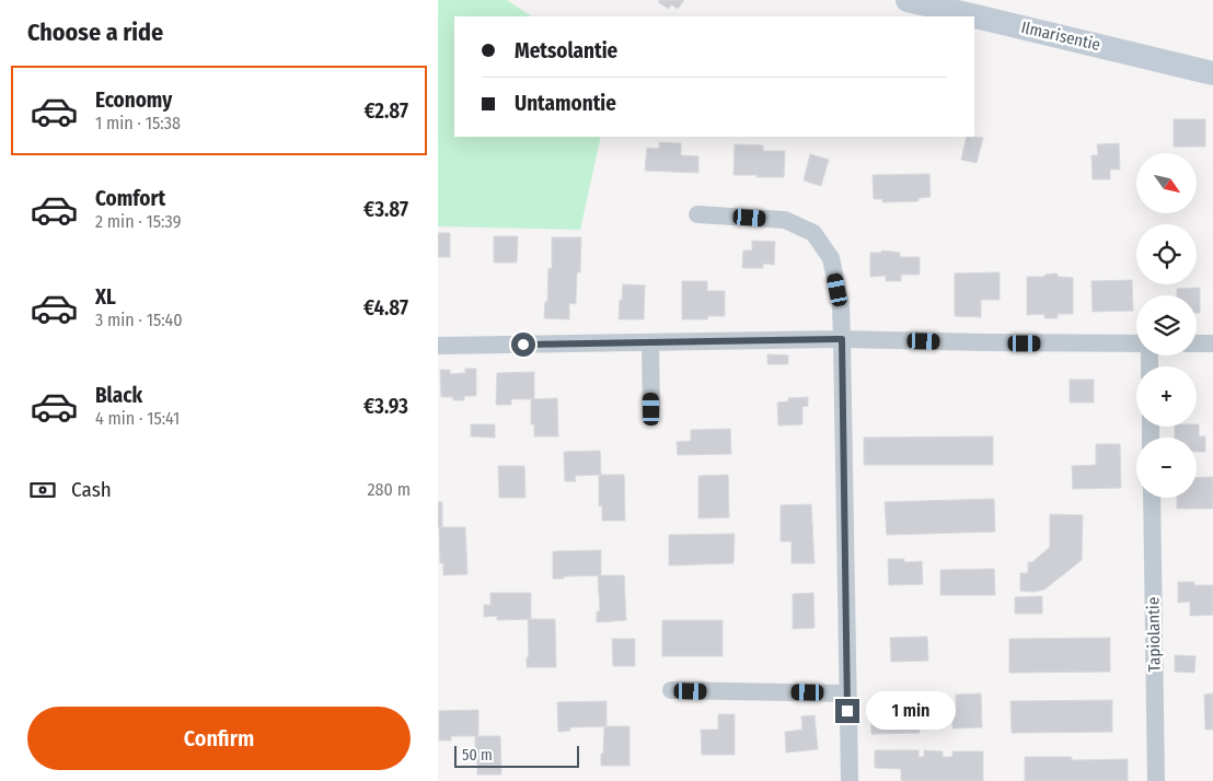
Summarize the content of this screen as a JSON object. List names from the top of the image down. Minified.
{"streets":{"street":["Ilmarisentie","Tapiolantie"]},"scale_bar":"50 m","north":"bottom right","page":{"heading":"Choose a ride","banner":["Metsolantie","Untamontie"],"list":[{"name":"Economy","note":"1 min · 15:38","value":"€2.87"},{"name":"Comfort","note":"2 min · 15:39","value":"€3.87"},{"name":"XL","note":"3 min · 15:40","value":"€4.87"},{"name":"Black","note":"4 min · 15:41","value":"€3.93"}],"map_buttons":["+","−"],"pay":["Cash","280 m"],"bubble":"1 min","buttons":"Confirm","scale":"50 m"}}
